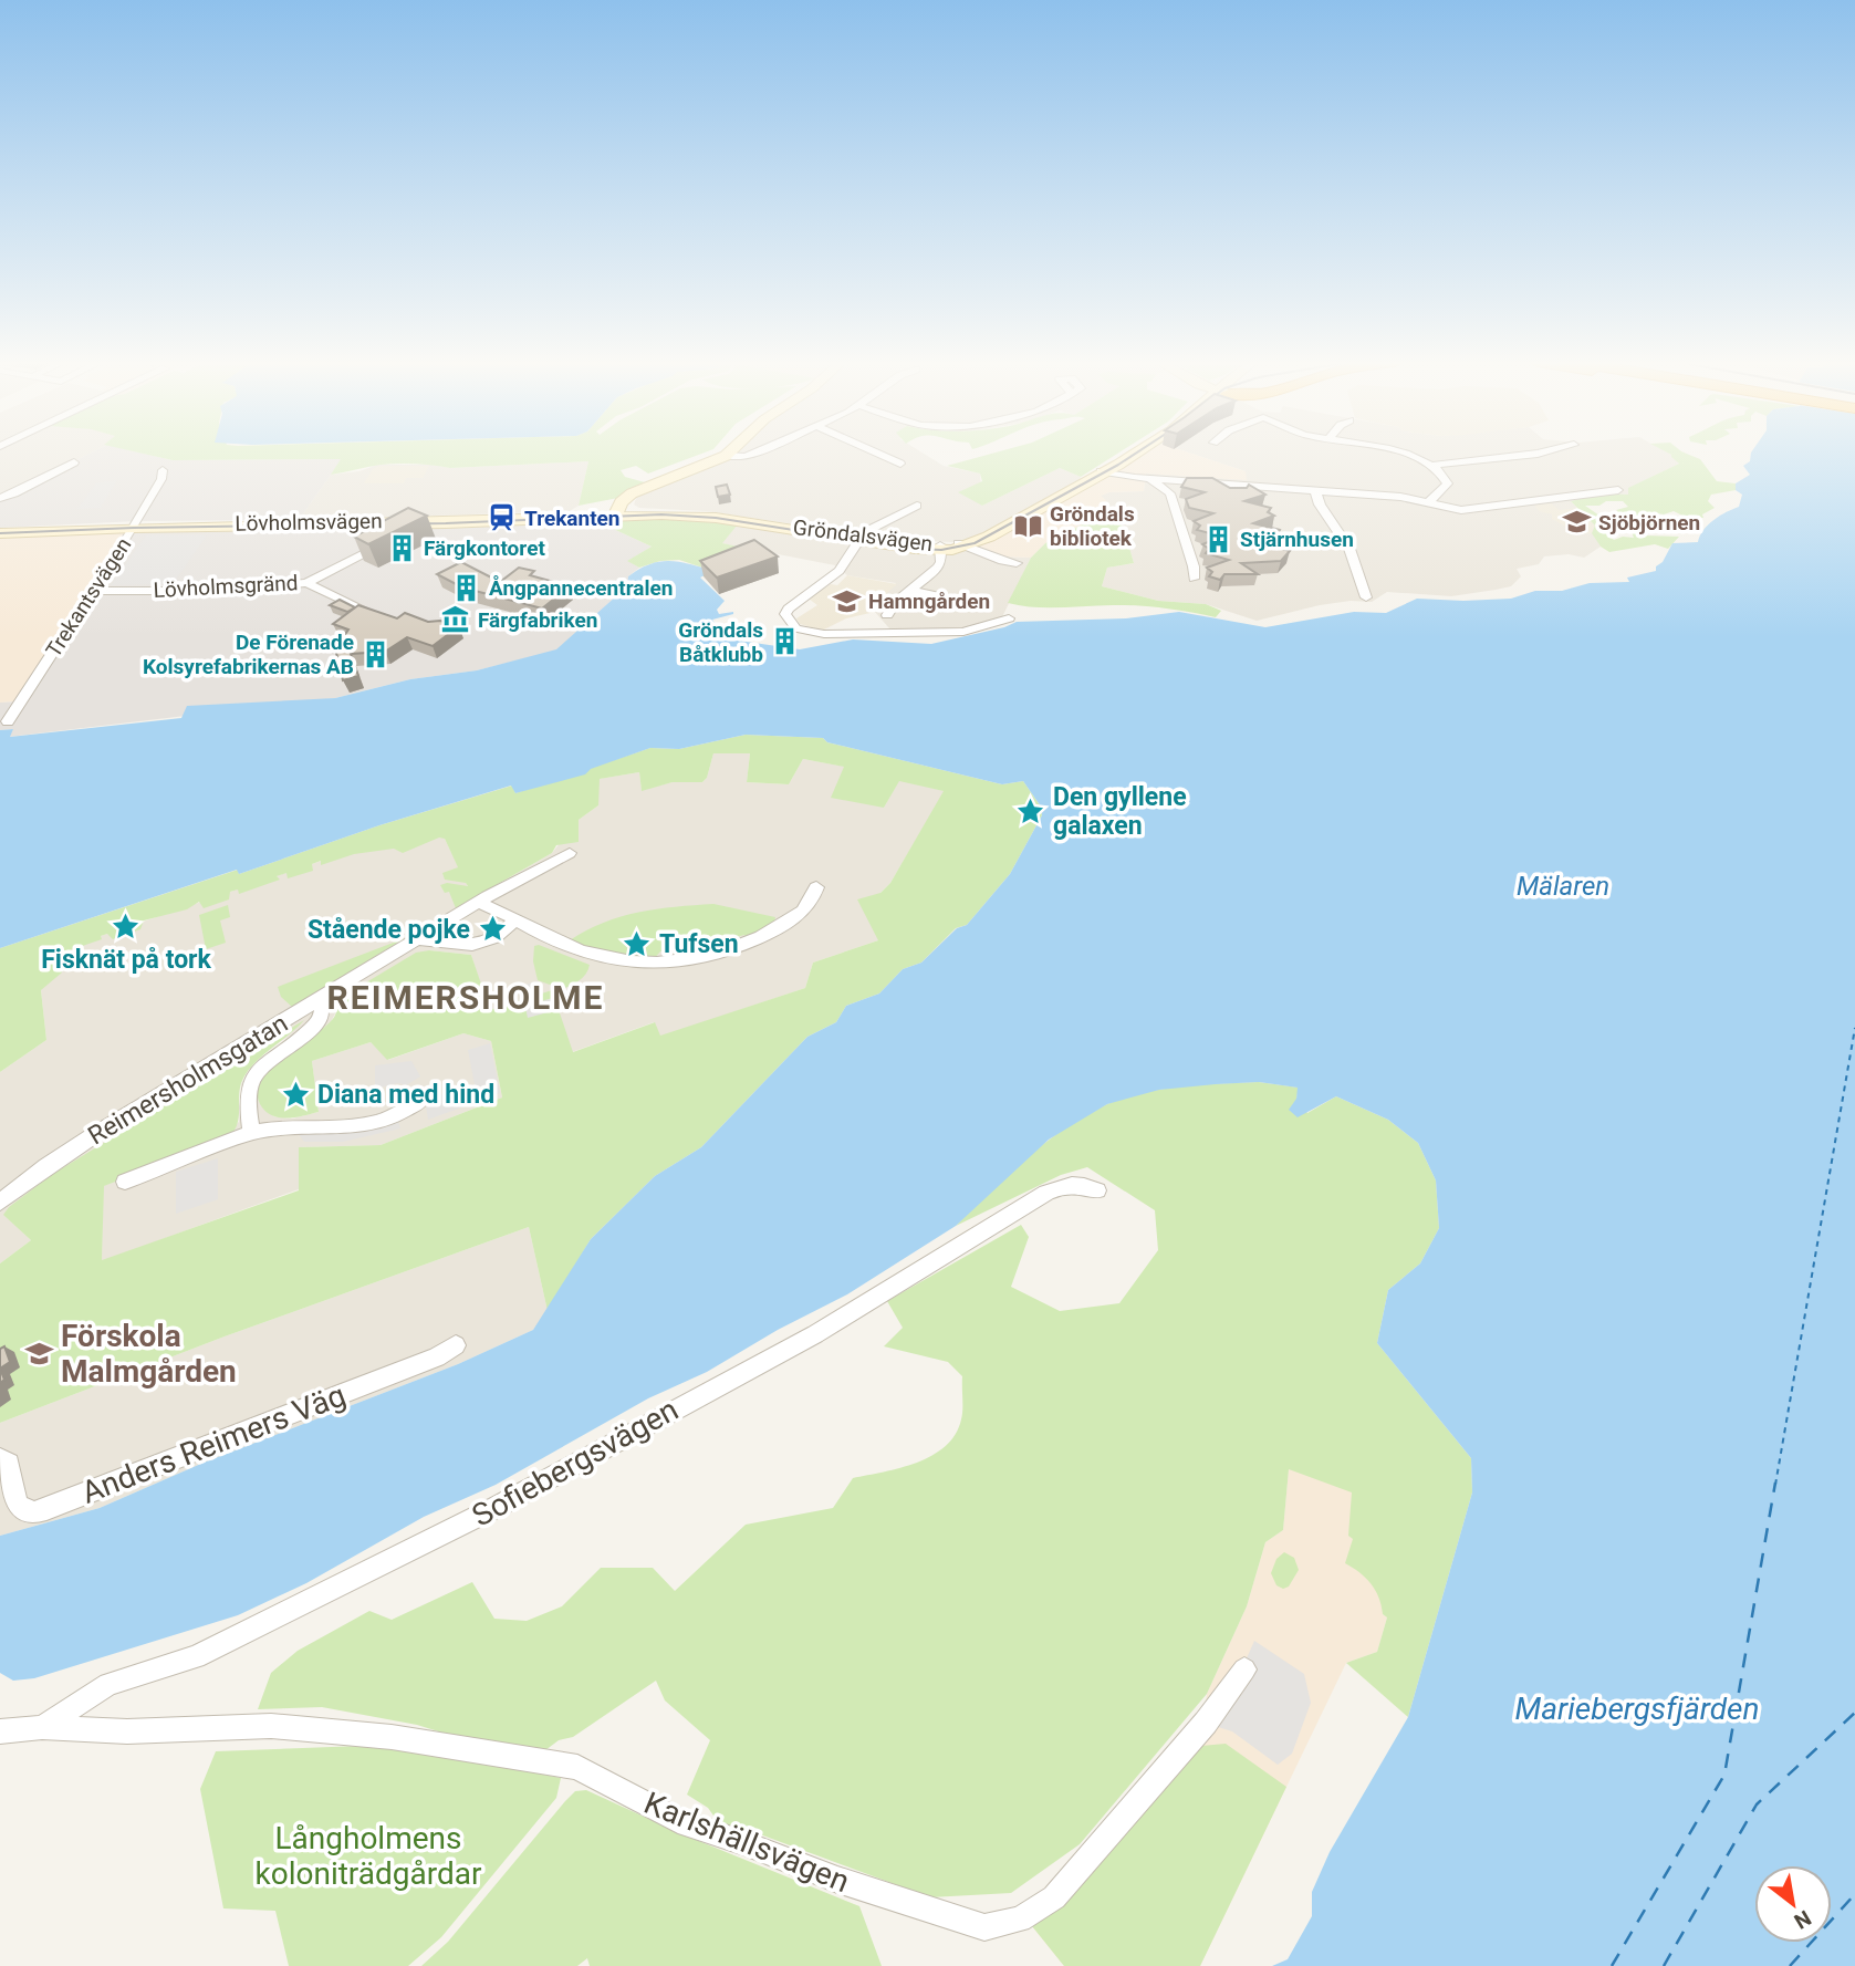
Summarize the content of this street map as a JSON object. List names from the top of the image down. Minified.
{"streets":{"street":["Lövholmsvägen","Gröndalsvägen","Lövholmsgränd","Trekantsvägen","Reimersholmsgatan","Anders Reimers Väg","Sofiebergsvägen","Karlshällsvägen"]},"crossings":[["Lövholmsvägen","Gröndalsvägen"],["Lövholmsvägen","Trekantsvägen"],["Lövholmsgränd","Trekantsvägen"],["Sofiebergsvägen","Karlshällsvägen"]],"districts":["REIMERSHOLME"],"water":["Mälaren","Mariebergsfjärden"],"parks":["Långholmens koloniträdgårdar"],"places":{"station":["Trekanten"],"school or university":["Sjöbjörnen","Hamngården","Förskola Malmgården"],"library":["Gröndals bibliotek"],"building":["Stjärnhusen","Färgkontoret","Ångpannecentralen","Gröndals Båtklubb","De Förenade Kolsyrefabrikernas AB"],"museum":["Färgfabriken"],"place":["Den gyllene galaxen","Fisknät på tork","Stående pojke","Tufsen","Diana med hind"]},"north":"bottom right"}
